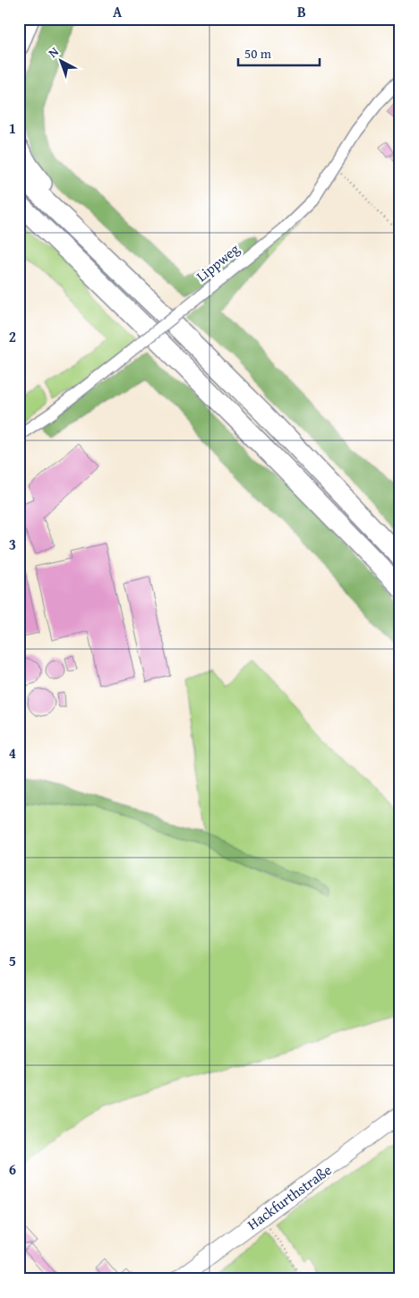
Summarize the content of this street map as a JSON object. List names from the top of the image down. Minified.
{"streets":{"street":["Lippweg","Hackfurthstraße"]},"scale_bar":"50 m","north":"top left","grid":{"columns":["A","B"],"rows":["1","2","3","4","5","6"]}}
